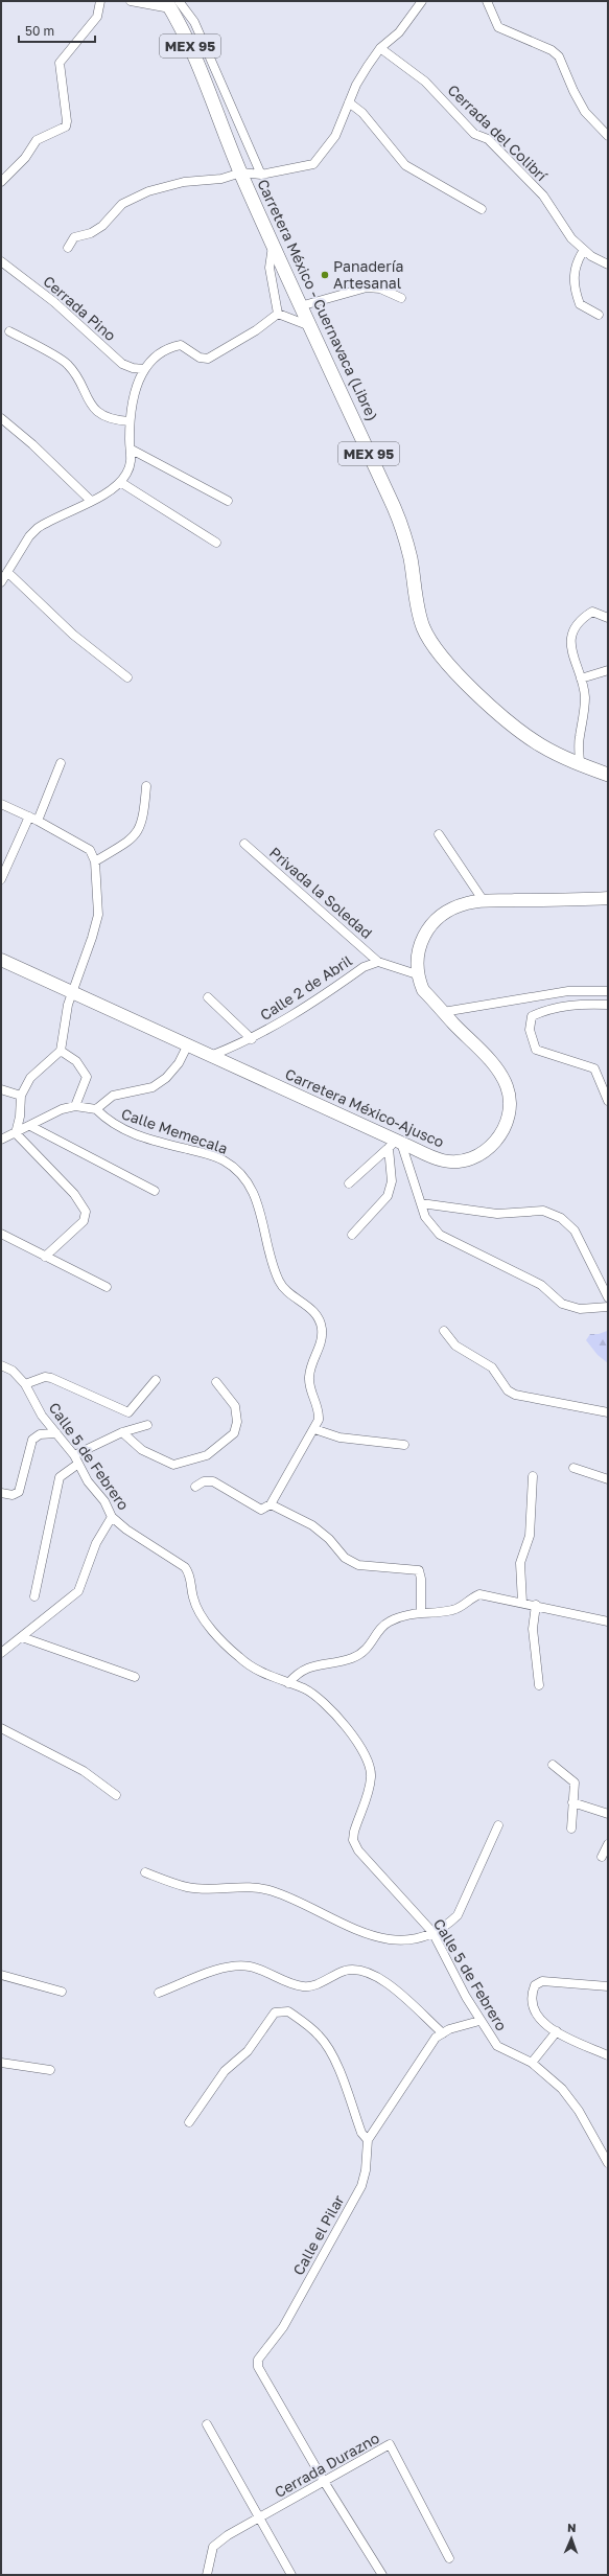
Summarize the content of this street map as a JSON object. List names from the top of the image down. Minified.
{"streets":{"main road":["MEX 95","Carretera México - Cuernavaca (Libre)","Carretera México-Ajusco"],"street":["Cerrada del Colibrí","Cerrada Pino","Privada la Soledad","Calle 2 de Abril","Calle Memecala","Calle 5 de Febrero","Calle el Pilar","Cerrada Durazno"]},"crossings":[["Privada la Soledad","Calle 2 de Abril"],["Calle 2 de Abril","Carretera México-Ajusco"],["Calle 5 de Febrero","Calle el Pilar"],["Calle el Pilar","Cerrada Durazno"]],"places":["Panadería Artesanal"],"scale_bar":"50 m","north":"top"}
